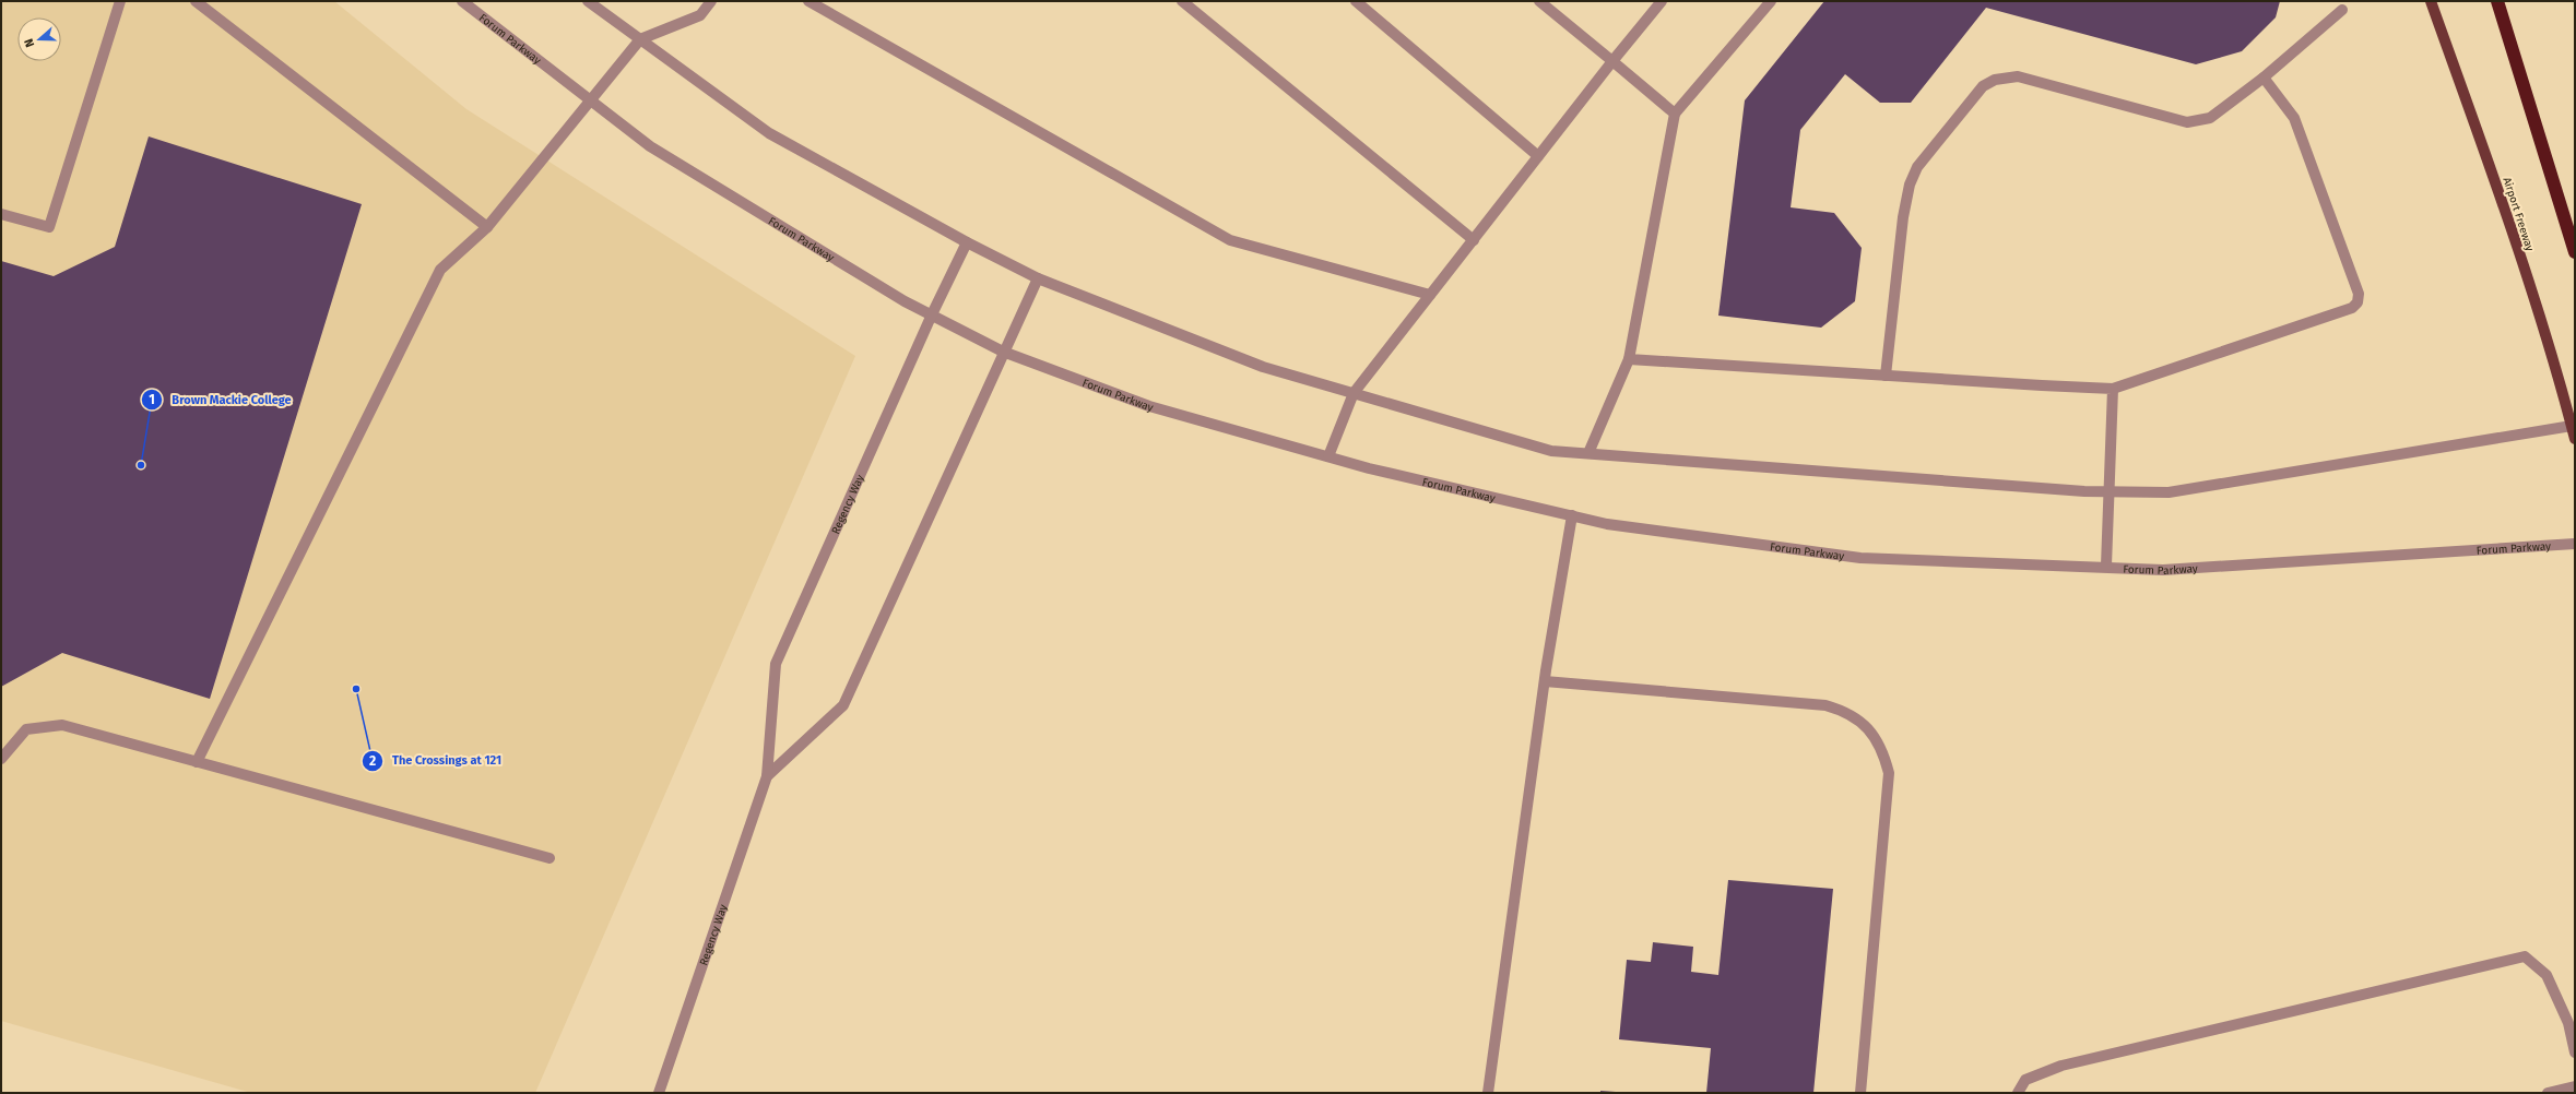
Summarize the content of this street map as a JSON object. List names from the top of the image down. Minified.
{"streets":{"main road":["Airport Freeway"],"street":["Forum Parkway","Regency Way"]},"crossings":[["Forum Parkway","Regency Way"]],"places":["Brown Mackie College","The Crossings at 121"],"north":"left"}
